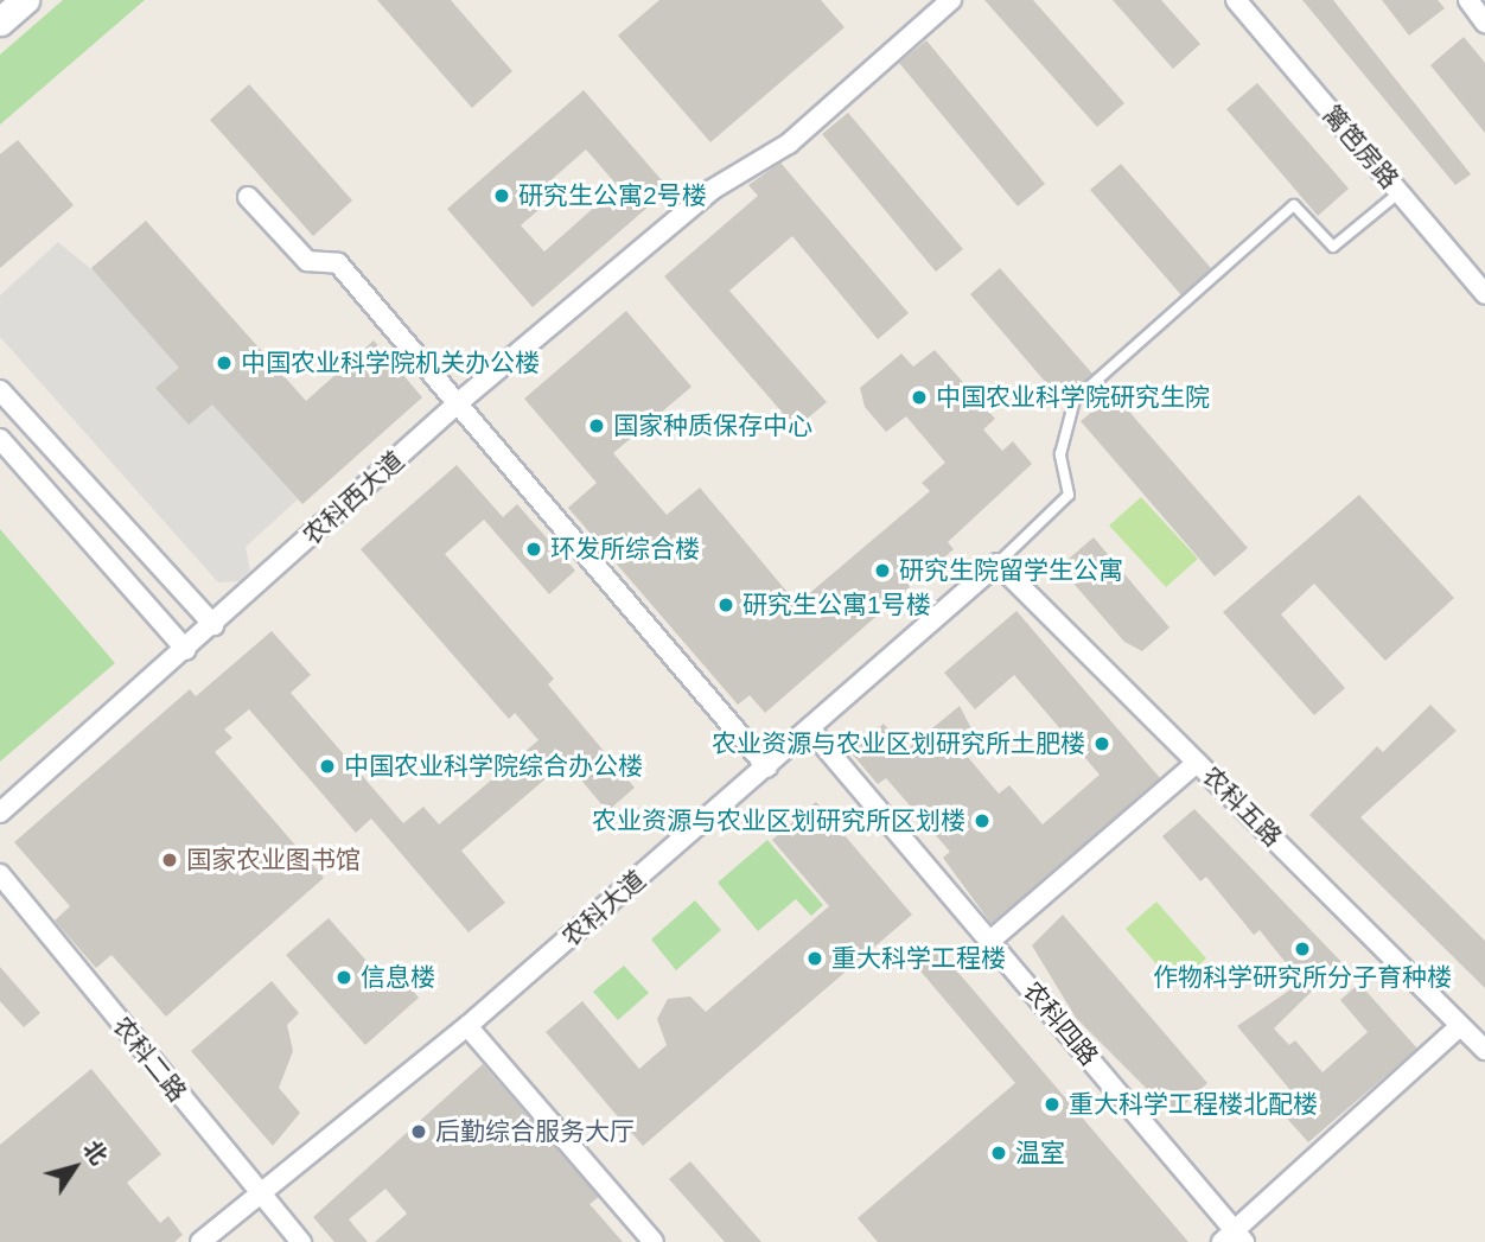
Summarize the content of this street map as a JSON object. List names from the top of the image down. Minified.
{"streets":{"street":["篱笆房路","农科西大道","农科五路","农科大道","农科四路","农科二路"]},"crossings":[["农科五路","农科大道"],["农科大道","农科四路"],["农科大道","农科二路"]],"places":["研究生公寓2号楼","中国农业科学院机关办公楼","中国农业科学院研究生院","国家种质保存中心","环发所综合楼","研究生院留学生公寓","研究生公寓1号楼","农业资源与农业区划研究所土肥楼","中国农业科学院综合办公楼","农业资源与农业区划研究所区划楼","国家农业图书馆","作物科学研究所分子育种楼","重大科学工程楼","信息楼","重大科学工程楼北配楼","后勤综合服务大厅","温室"],"north":"top right"}
